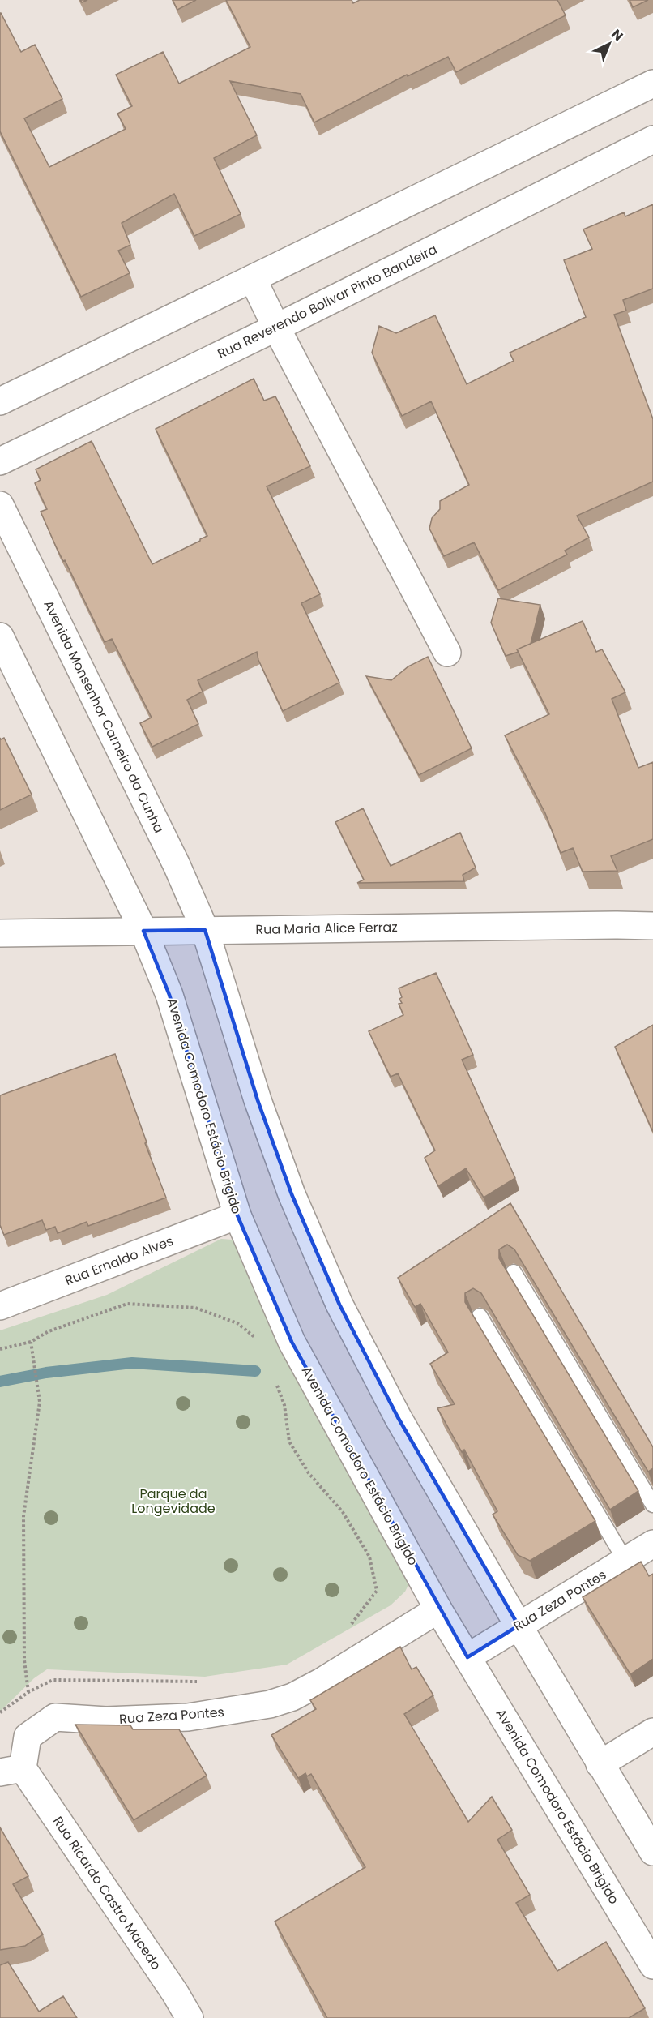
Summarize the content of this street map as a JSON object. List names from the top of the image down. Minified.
{"streets":{"street":["Rua Reverendo Bolivar Pinto Bandeira","Avenida Monsenhor Carneiro da Cunha","Rua Maria Alice Ferraz","Avenida Comodoro Estácio Brigido","Rua Ernaldo Alves","Rua Zeza Pontes","Rua Ricardo Castro Macedo"]},"crossings":[["Avenida Monsenhor Carneiro da Cunha","Rua Maria Alice Ferraz"],["Rua Maria Alice Ferraz","Avenida Comodoro Estácio Brigido"],["Avenida Comodoro Estácio Brigido","Rua Ernaldo Alves"],["Avenida Comodoro Estácio Brigido","Rua Zeza Pontes"],["Rua Zeza Pontes","Rua Ricardo Castro Macedo"]],"parks":["Parque da Longevidade"],"north":"top right"}
